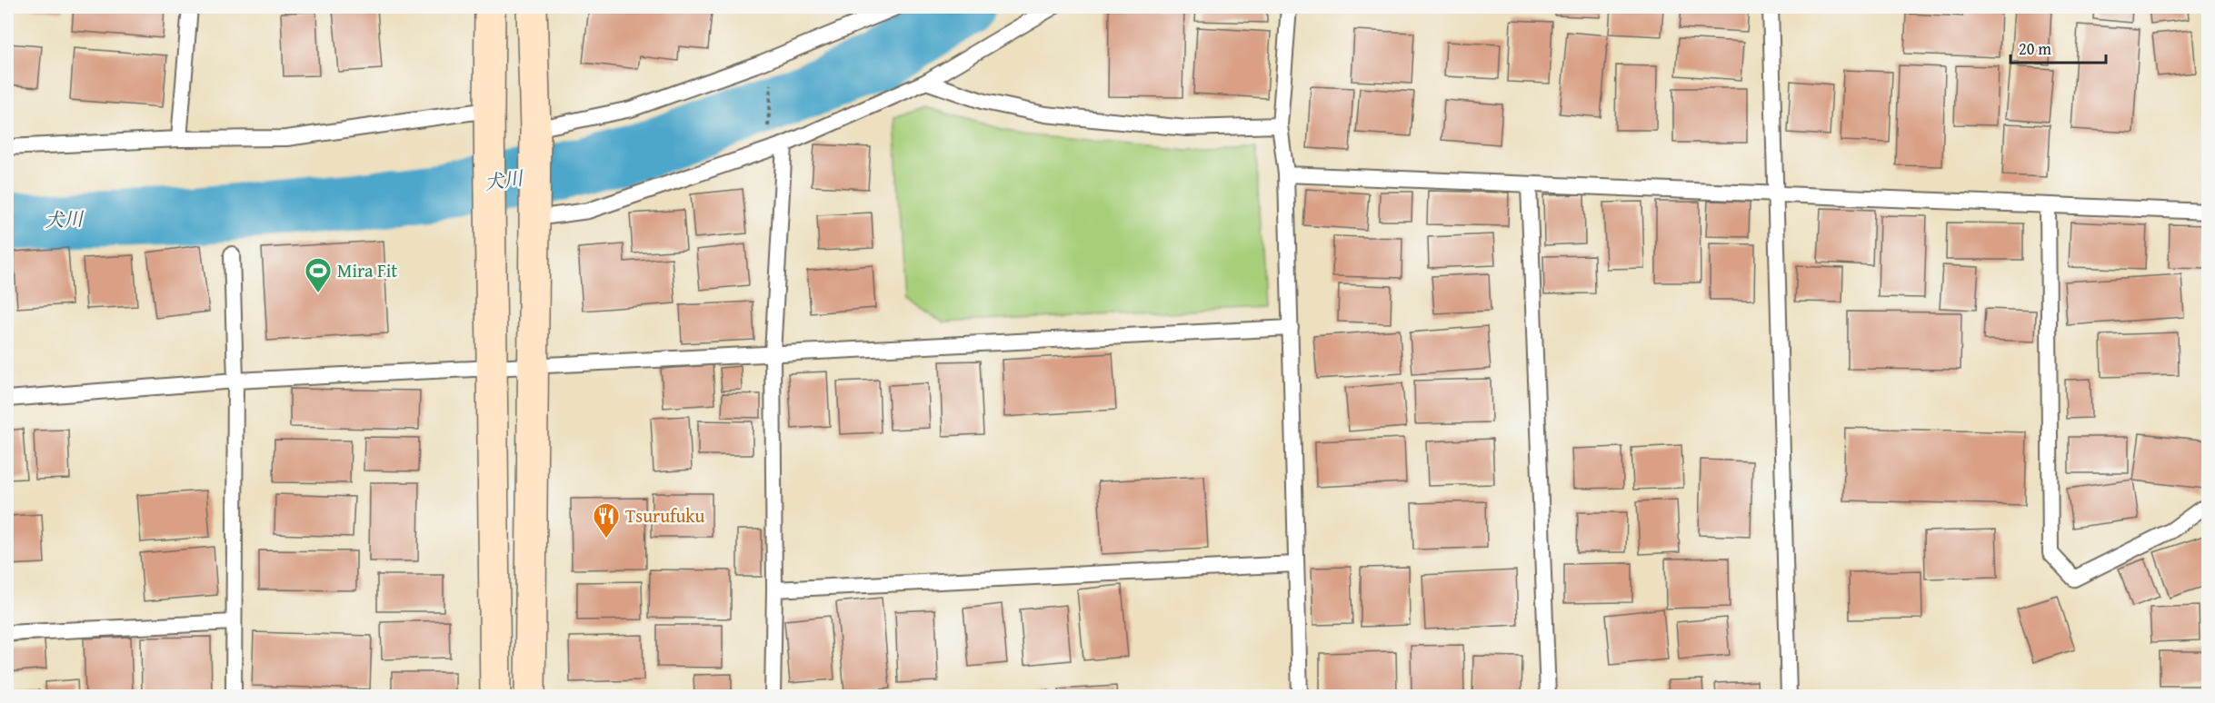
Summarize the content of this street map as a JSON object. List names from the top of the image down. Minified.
{"water":["犬川"],"places":{"sports":["Mira Fit"],"restaurant":["Tsurufuku"]},"scale_bar":"20 m"}
